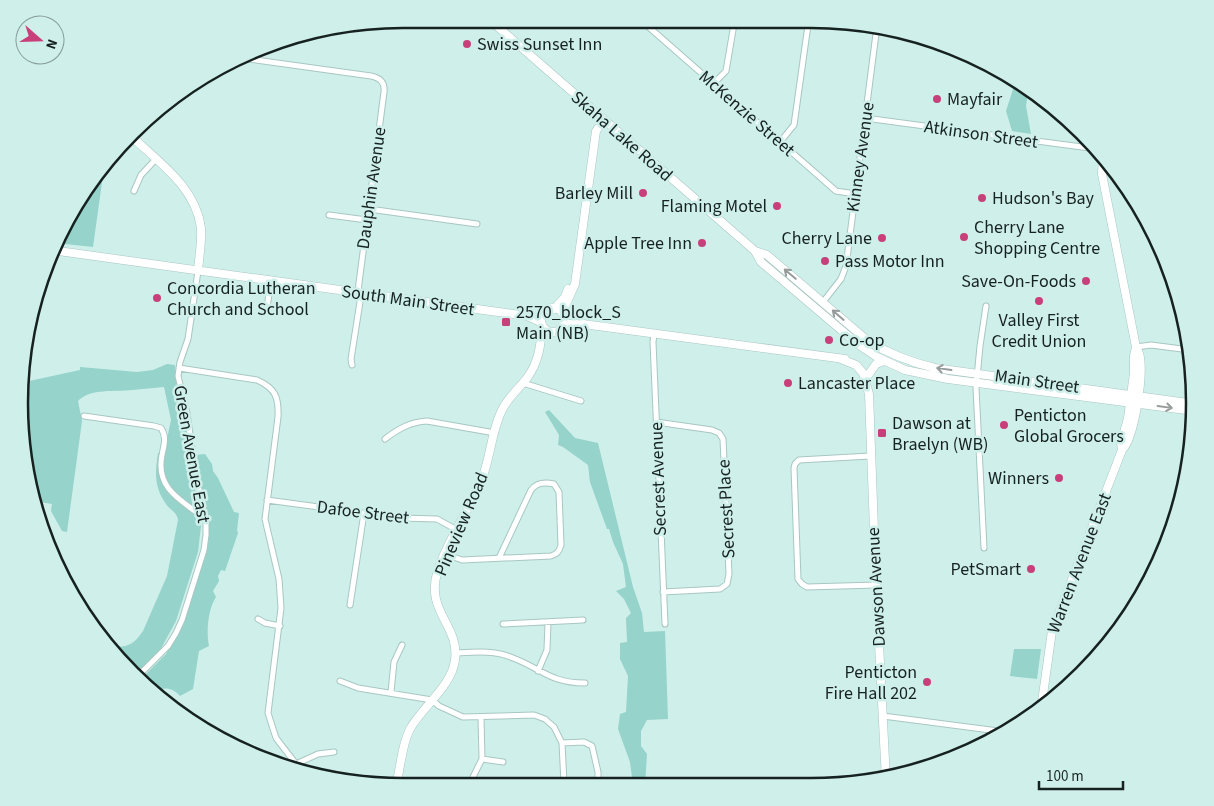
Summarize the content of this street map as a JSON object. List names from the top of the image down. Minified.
{"streets":{"street":["McKenzie Street","Atkinson Street","Skaha Lake Road","Kinney Avenue","Dauphin Avenue","South Main Street","Main Street","Green Avenue East","Secrest Avenue","Secrest Place","Dafoe Street","Pineview Road","Warren Avenue East","Dawson Avenue"]},"crossings":[["McKenzie Street","Kinney Avenue"],["Atkinson Street","Kinney Avenue"],["Skaha Lake Road","Kinney Avenue"],["Skaha Lake Road","Main Street"],["Dauphin Avenue","South Main Street"],["South Main Street","Green Avenue East"],["South Main Street","Pineview Road"],["Main Street","Warren Avenue East"],["Secrest Avenue","Secrest Place"],["Dafoe Street","Pineview Road"]],"places":{"other":["Swiss Sunset Inn","Mayfair","Barley Mill","Hudson's Bay","Flaming Motel","Cherry Lane Shopping Centre","Cherry Lane","Apple Tree Inn","Pass Motor Inn","Save-On-Foods","Concordia Lutheran Church and School","Valley First Credit Union","Co-op","Lancaster Place","Penticton Global Grocers","Winners","PetSmart","Penticton Fire Hall 202"],"transit":["2570_block_S Main (NB)","Dawson at Braelyn (WB)"]},"scale_bar":"100 m","north":"right"}
